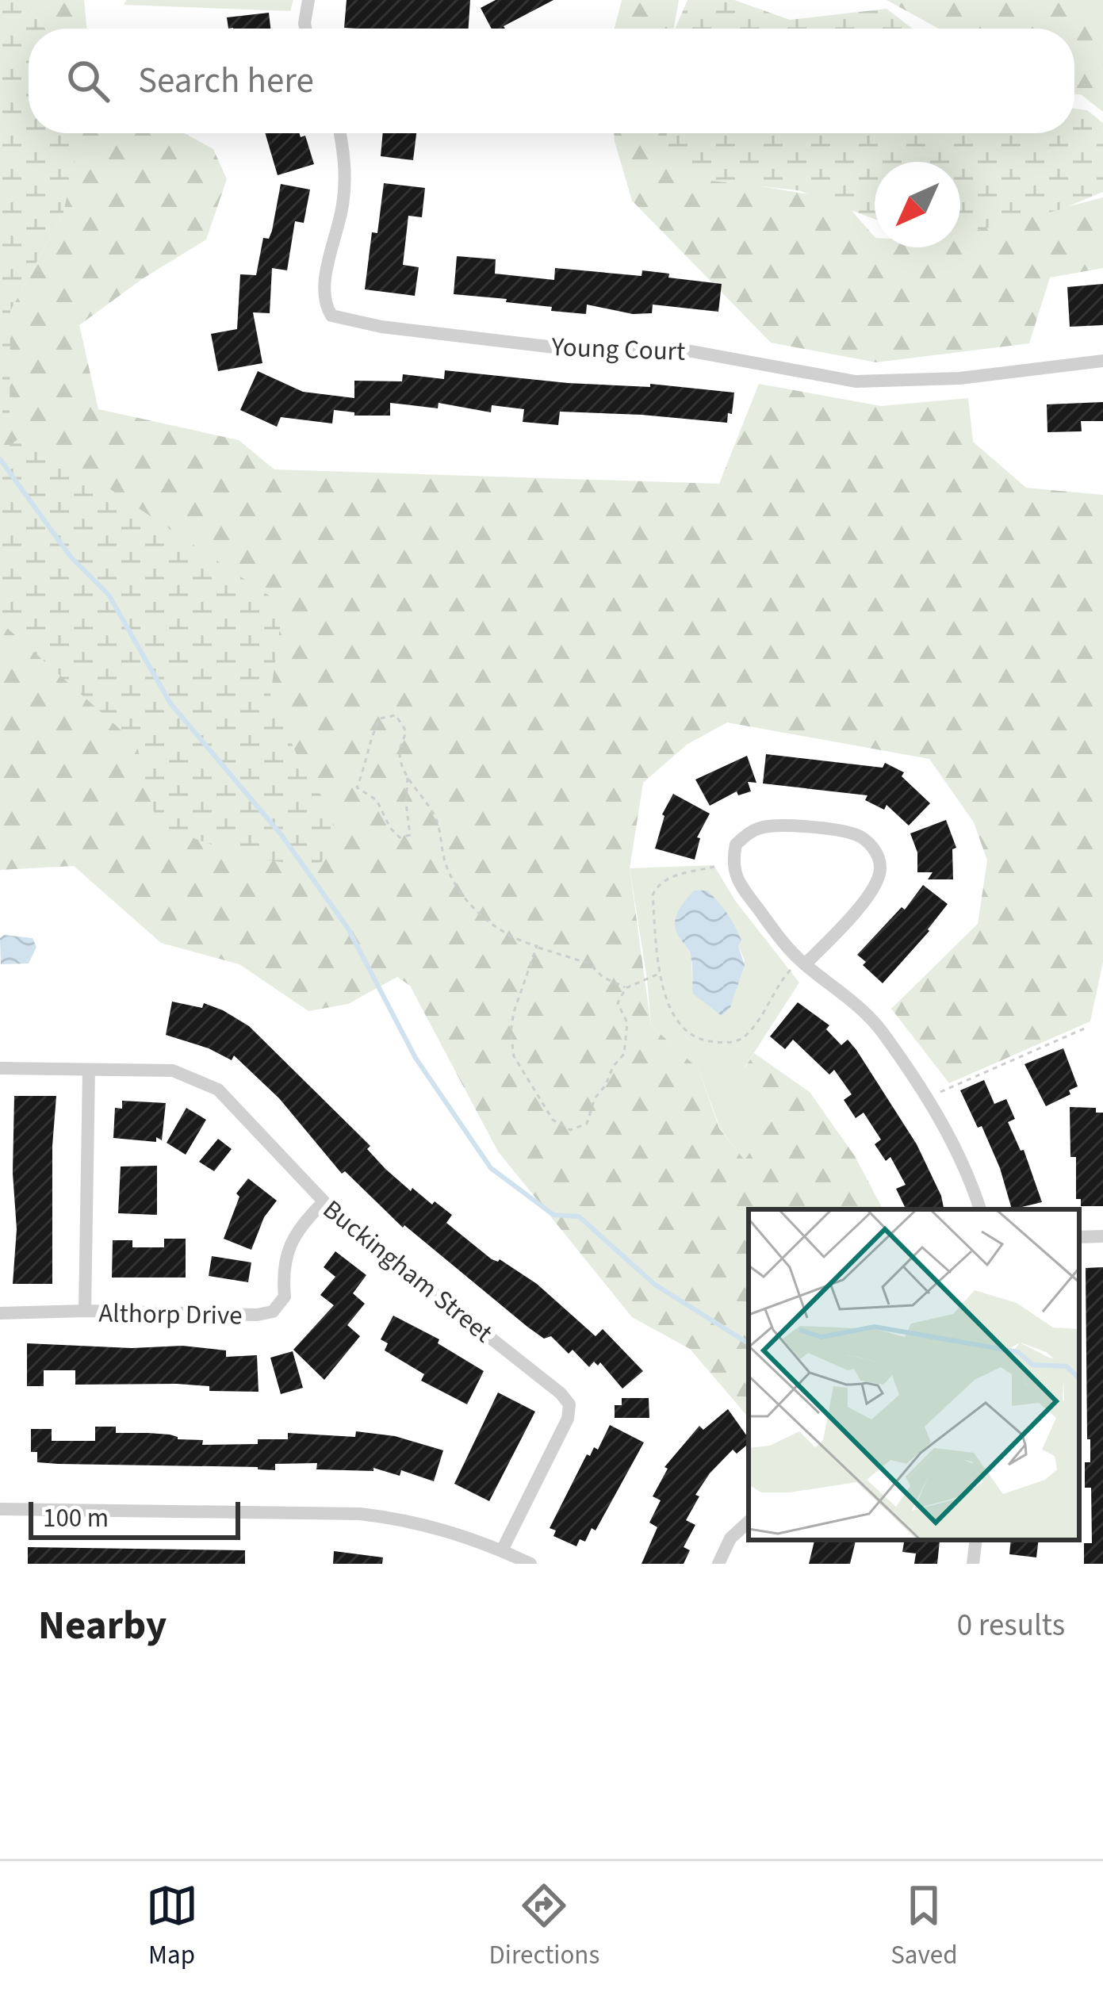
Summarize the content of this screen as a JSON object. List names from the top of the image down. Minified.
{"streets":{"street":["Young Court","Buckingham Street","Althorp Drive"]},"crossings":[["Buckingham Street","Althorp Drive"]],"scale_bar":"100 m","north":"bottom left","page":{"search":"Search here","scale":"100 m","heading":["Nearby","0 results"],"nav":["Map","Directions","Saved"]}}
